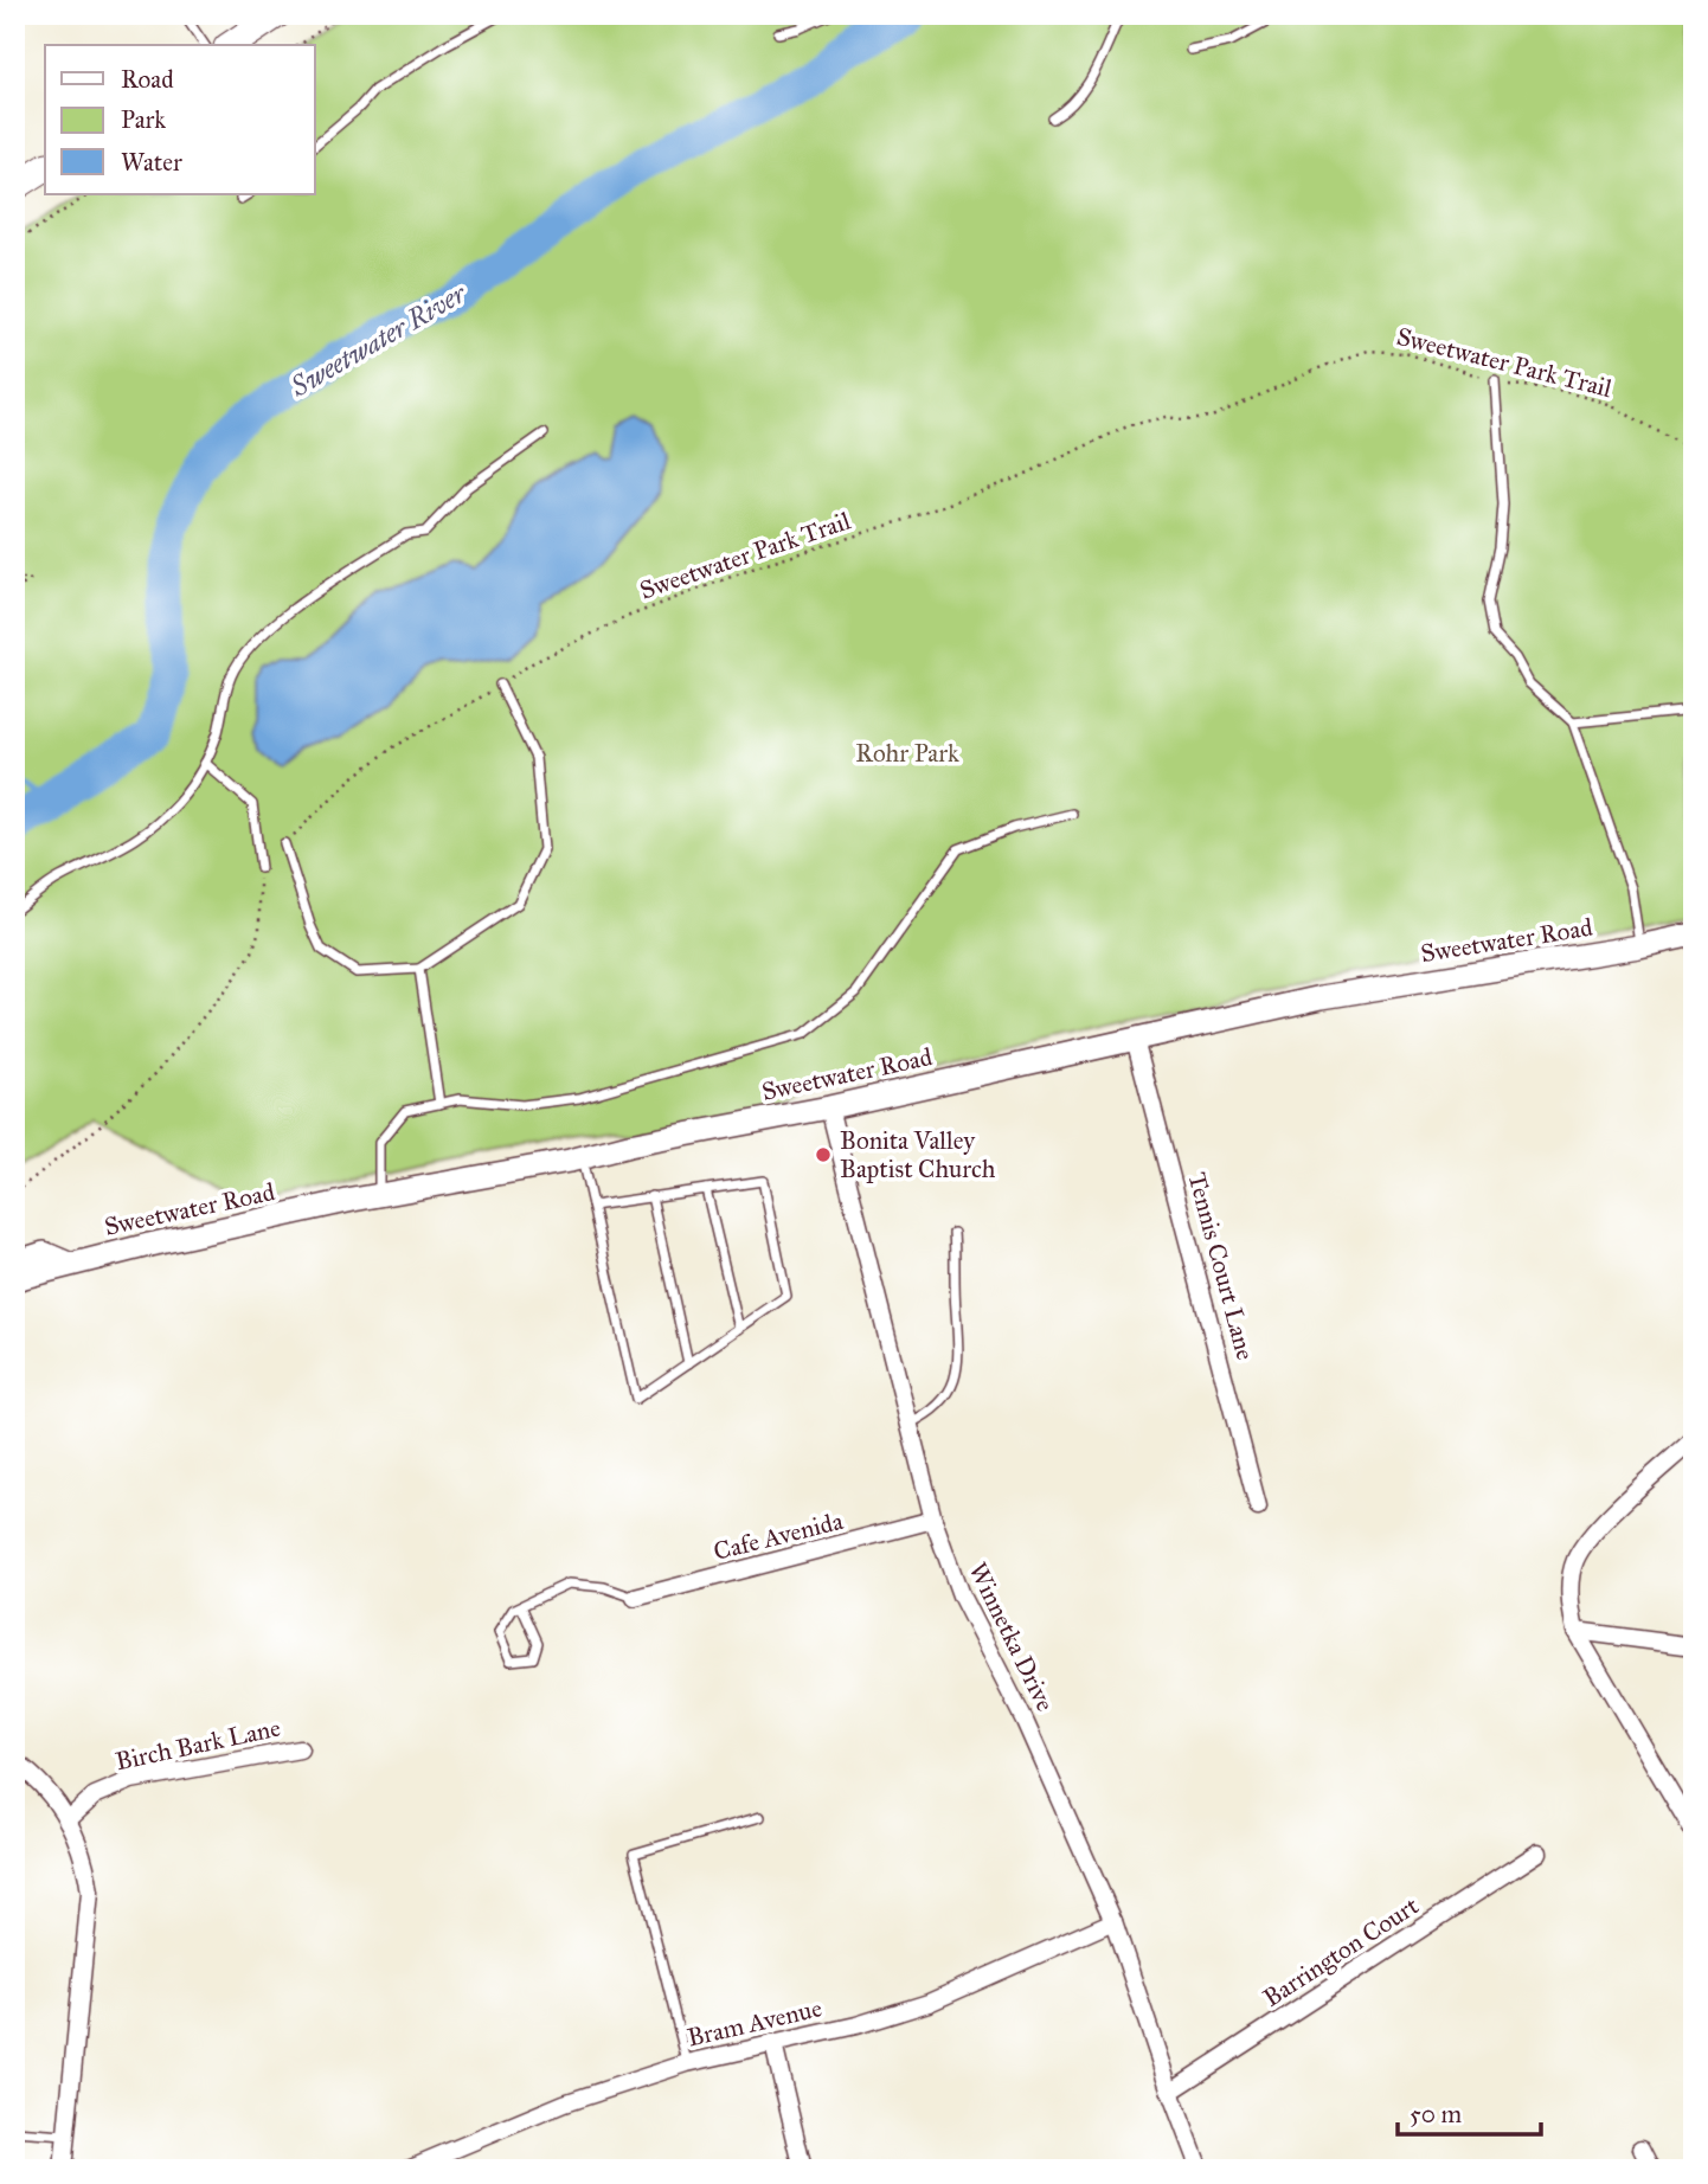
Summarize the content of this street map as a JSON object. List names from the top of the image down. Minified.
{"streets":{"main road":["Sweetwater Road"],"street":["Tennis Court Lane","Cafe Avenida","Winnetka Drive","Birch Bark Lane","Barrington Court","Bram Avenue"],"path":["Sweetwater Park Trail"]},"crossings":[["Sweetwater Road","Tennis Court Lane"],["Sweetwater Road","Winnetka Drive"],["Cafe Avenida","Winnetka Drive"],["Winnetka Drive","Barrington Court"],["Winnetka Drive","Bram Avenue"]],"water":["Sweetwater River"],"parks":["Rohr Park"],"places":["Bonita Valley Baptist Church"],"legend":["Road","Park","Water"],"scale_bar":"50 m"}
